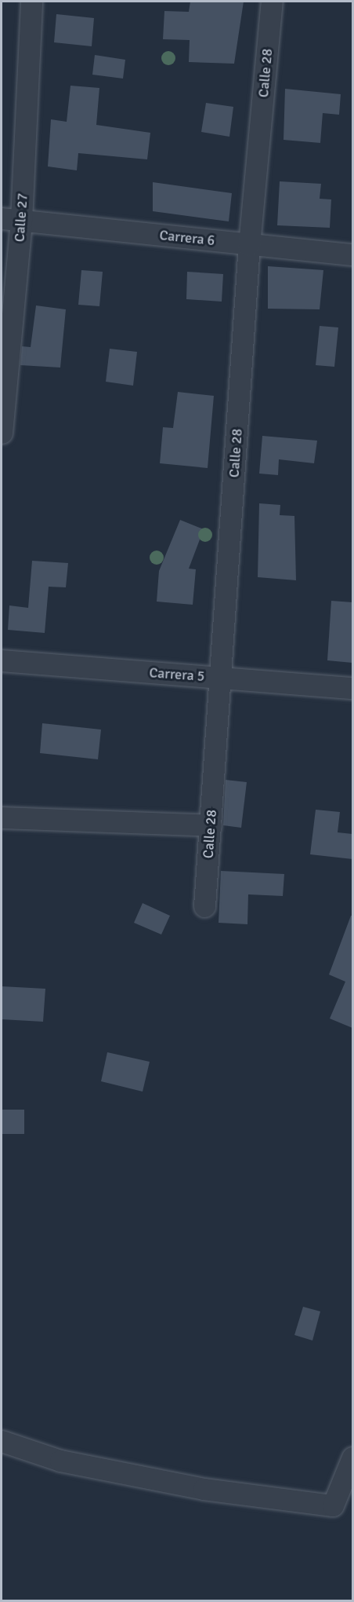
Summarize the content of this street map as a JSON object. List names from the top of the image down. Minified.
{"streets":{"street":["Calle 28","Calle 27","Carrera 6","Carrera 5"]},"crossings":[["Calle 28","Carrera 6"],["Calle 28","Carrera 5"],["Calle 27","Carrera 6"]]}
